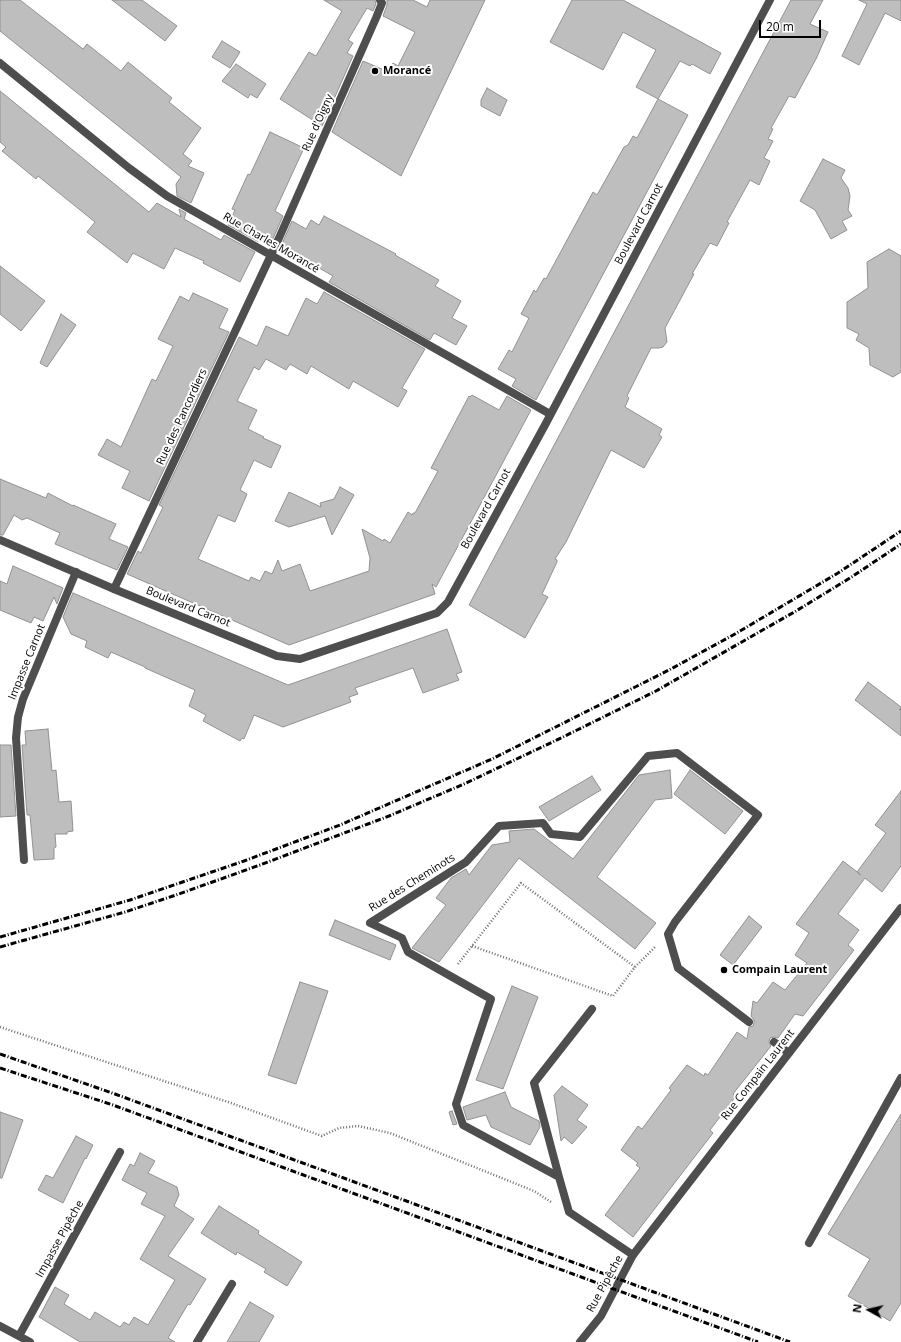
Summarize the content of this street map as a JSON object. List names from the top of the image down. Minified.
{"streets":{"street":["Rue d'Oigny","Boulevard Carnot","Rue Charles Morancé","Rue des Pancordiers","Impasse Carnot","Rue des Cheminots","Rue Compain Laurent","Impasse Pipêche","Rue Pipêche"]},"crossings":[["Rue d'Oigny","Rue Charles Morancé"],["Rue d'Oigny","Rue des Pancordiers"],["Boulevard Carnot","Rue Charles Morancé"],["Boulevard Carnot","Rue des Pancordiers"],["Boulevard Carnot","Impasse Carnot"],["Rue Charles Morancé","Rue des Pancordiers"],["Rue Compain Laurent","Rue Pipêche"]],"places":["Morancé","Compain Laurent"],"scale_bar":"20 m","north":"left"}
